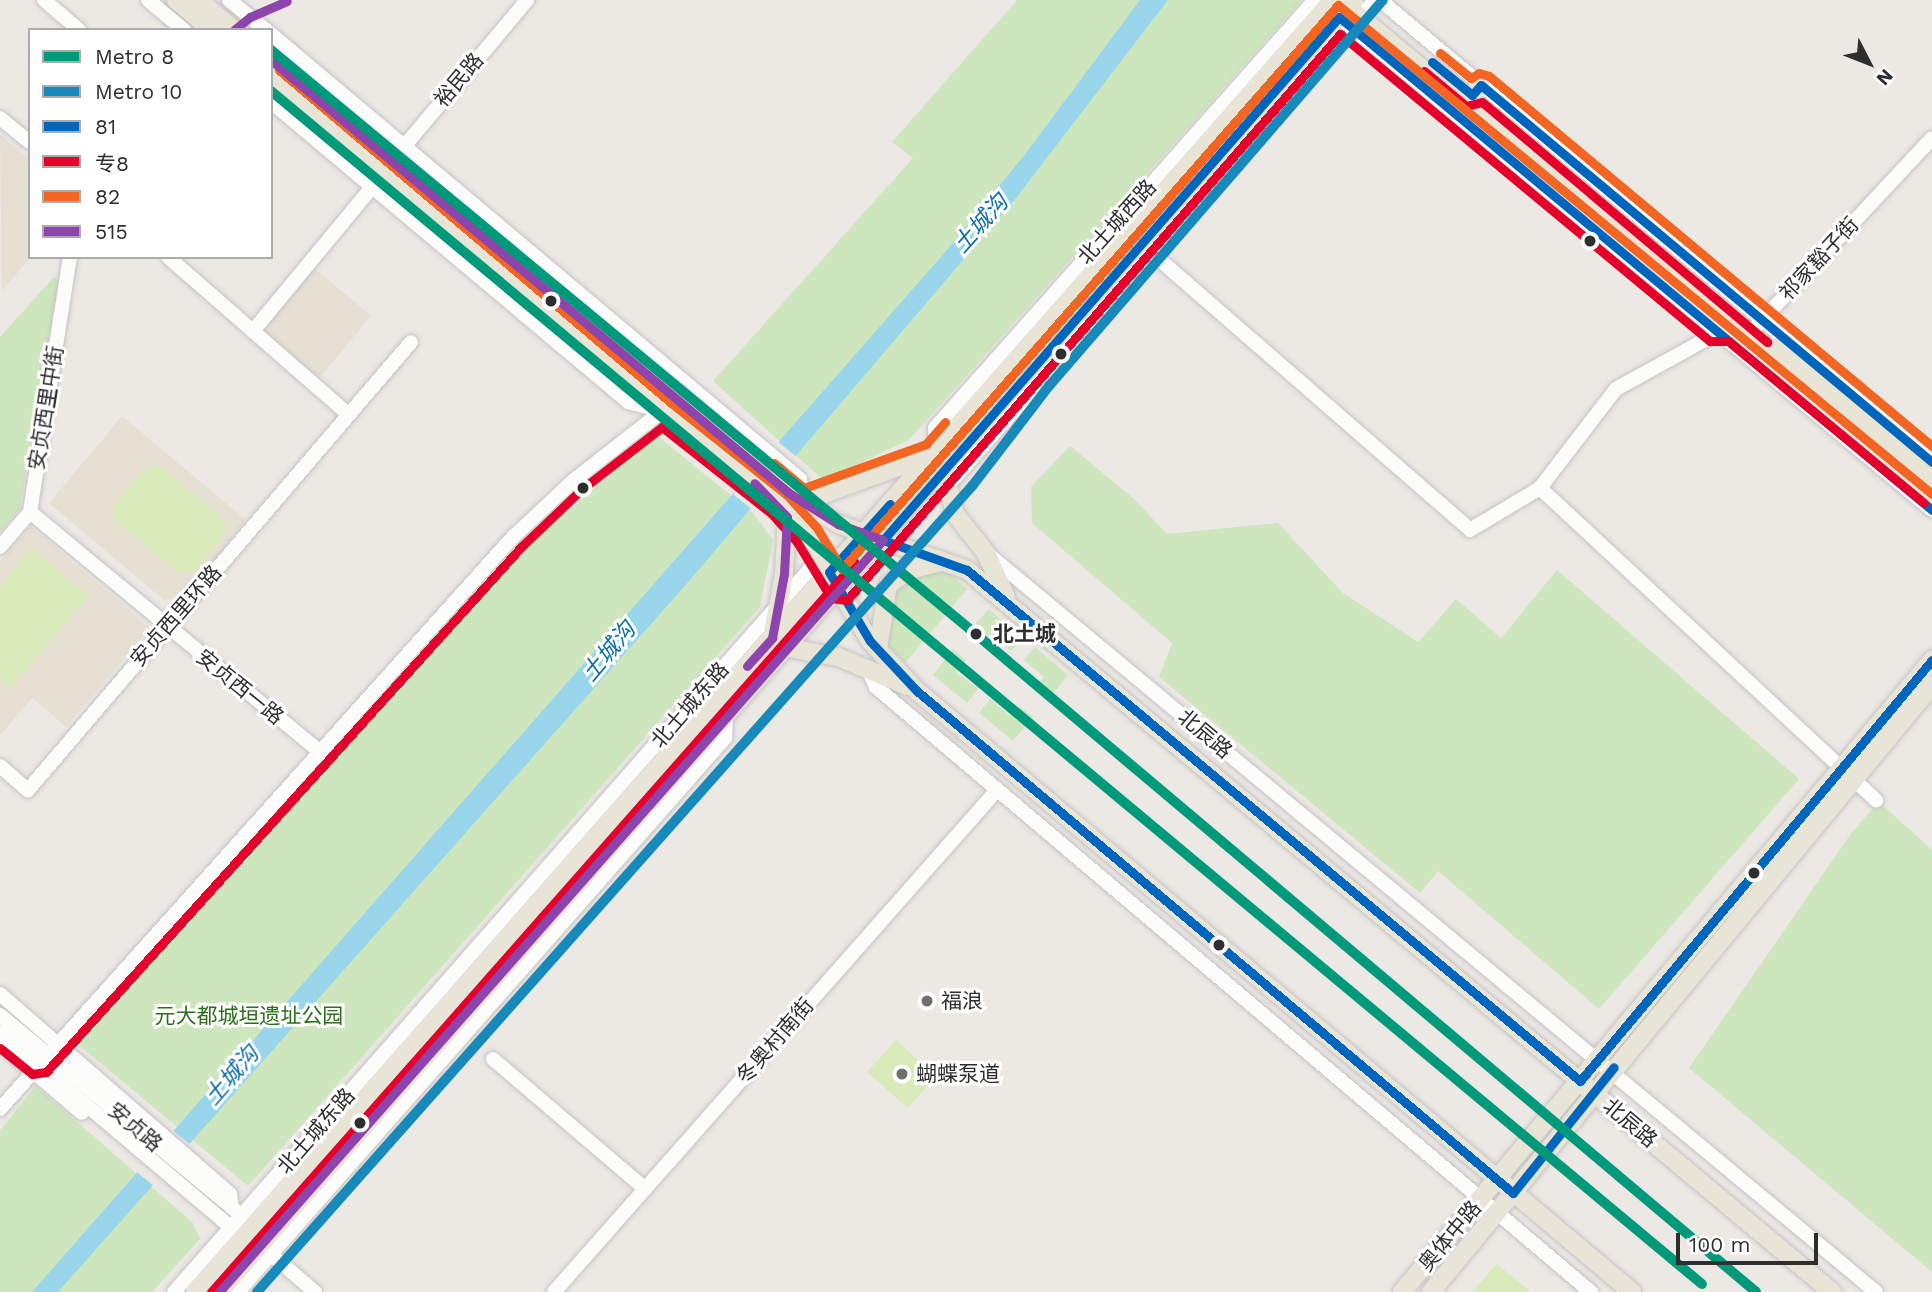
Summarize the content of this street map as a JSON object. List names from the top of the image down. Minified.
{"streets":{"main road":["北土城西路","北土城东路","北辰路","奥体中路"],"street":["裕民路","祁家豁子街","安贞西里中街","安贞西里环路","安贞西一路","冬奥村南街","安贞路"]},"crossings":[["裕民路","北辰路"],["北土城西路","北土城东路"],["北土城西路","北辰路"],["安贞西里中街","安贞西一路"],["安贞西里环路","安贞西一路"],["北土城东路","北辰路"],["北辰路","奥体中路"]],"water":["土城沟"],"parks":["元大都城垣遗址公园"],"places":["北土城","福浪","蝴蝶泵道"],"lines":["metro line 10","transit line 515","transit line 82","transit line 81","transit line 专8","metro line 8"],"legend":["Metro 8","Metro 10","81","专8","82","515"],"scale_bar":"100 m","north":"bottom right"}
